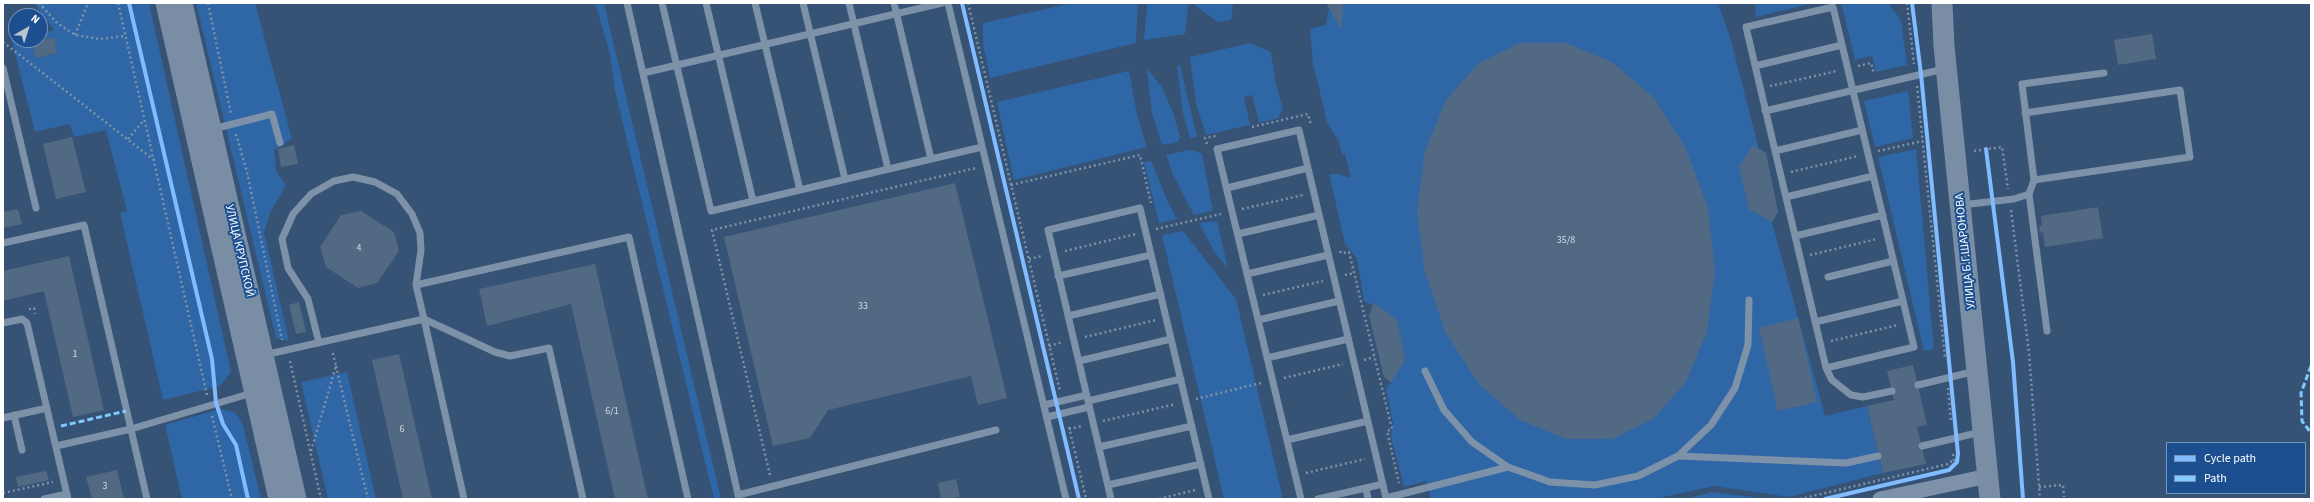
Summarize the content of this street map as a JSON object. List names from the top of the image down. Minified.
{"streets":{"main road":["УЛИЦА КРУПСКОЙ","УЛИЦА Б.Г.ШАРОНОВА"]},"house_numbers":["35/8","4","33","1","6/1","6","3"],"legend":["Cycle path","Path"],"north":"top right"}
